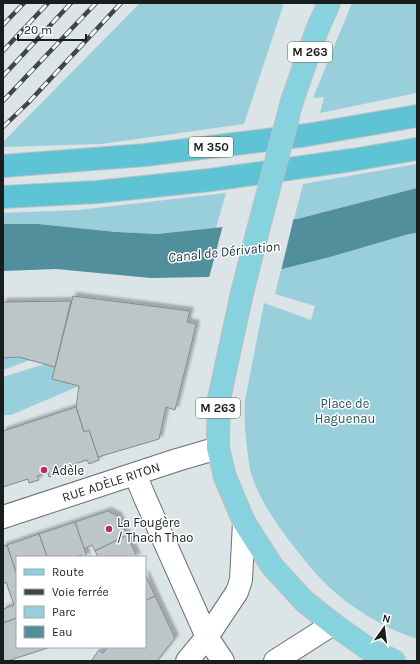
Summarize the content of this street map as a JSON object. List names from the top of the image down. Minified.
{"streets":{"highway":["M 350"],"main road":["M 263"],"street":["RUE ADÈLE RITON"]},"crossings":[["M 263","RUE ADÈLE RITON"]],"water":["Canal de Dérivation"],"parks":["Place de Haguenau"],"places":["Adèle","La Fougère / Thach Thao"],"legend":["Route","Voie ferrée","Parc","Eau"],"scale_bar":"20 m","north":"top"}
